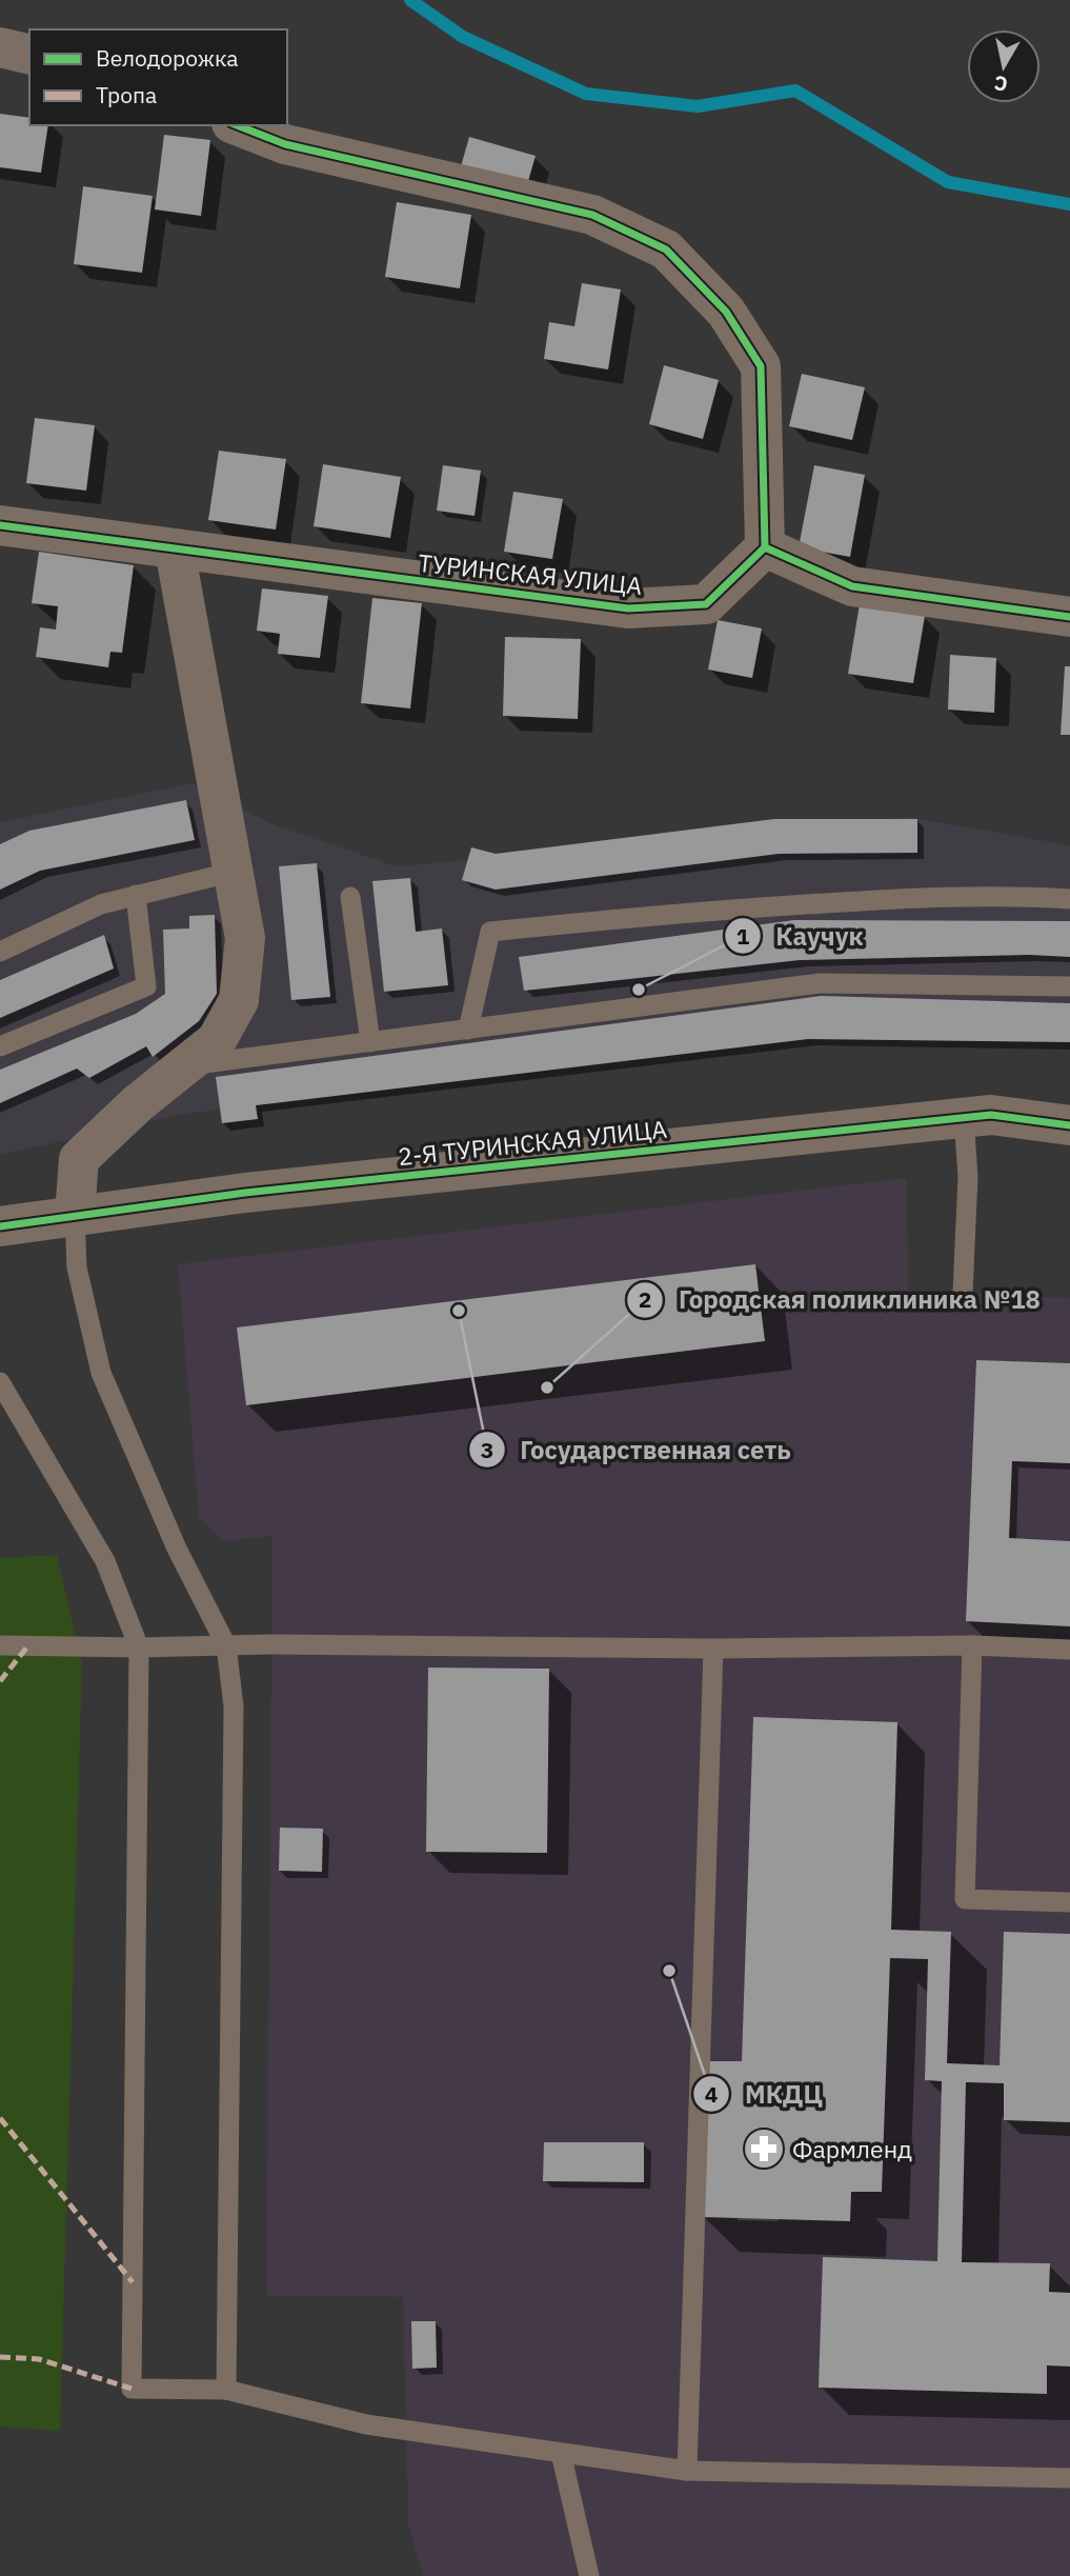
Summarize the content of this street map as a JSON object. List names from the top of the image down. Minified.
{"streets":{"street":["ТУРИНСКАЯ УЛИЦА","2-Я ТУРИНСКАЯ УЛИЦА"]},"places":{"other":["Каучук","Государственная сеть","Городская поликлиника №18","МКДЦ"],"pharmacy":["Фармленд"]},"legend":["Велодорожка","Тропа"],"north":"bottom"}
